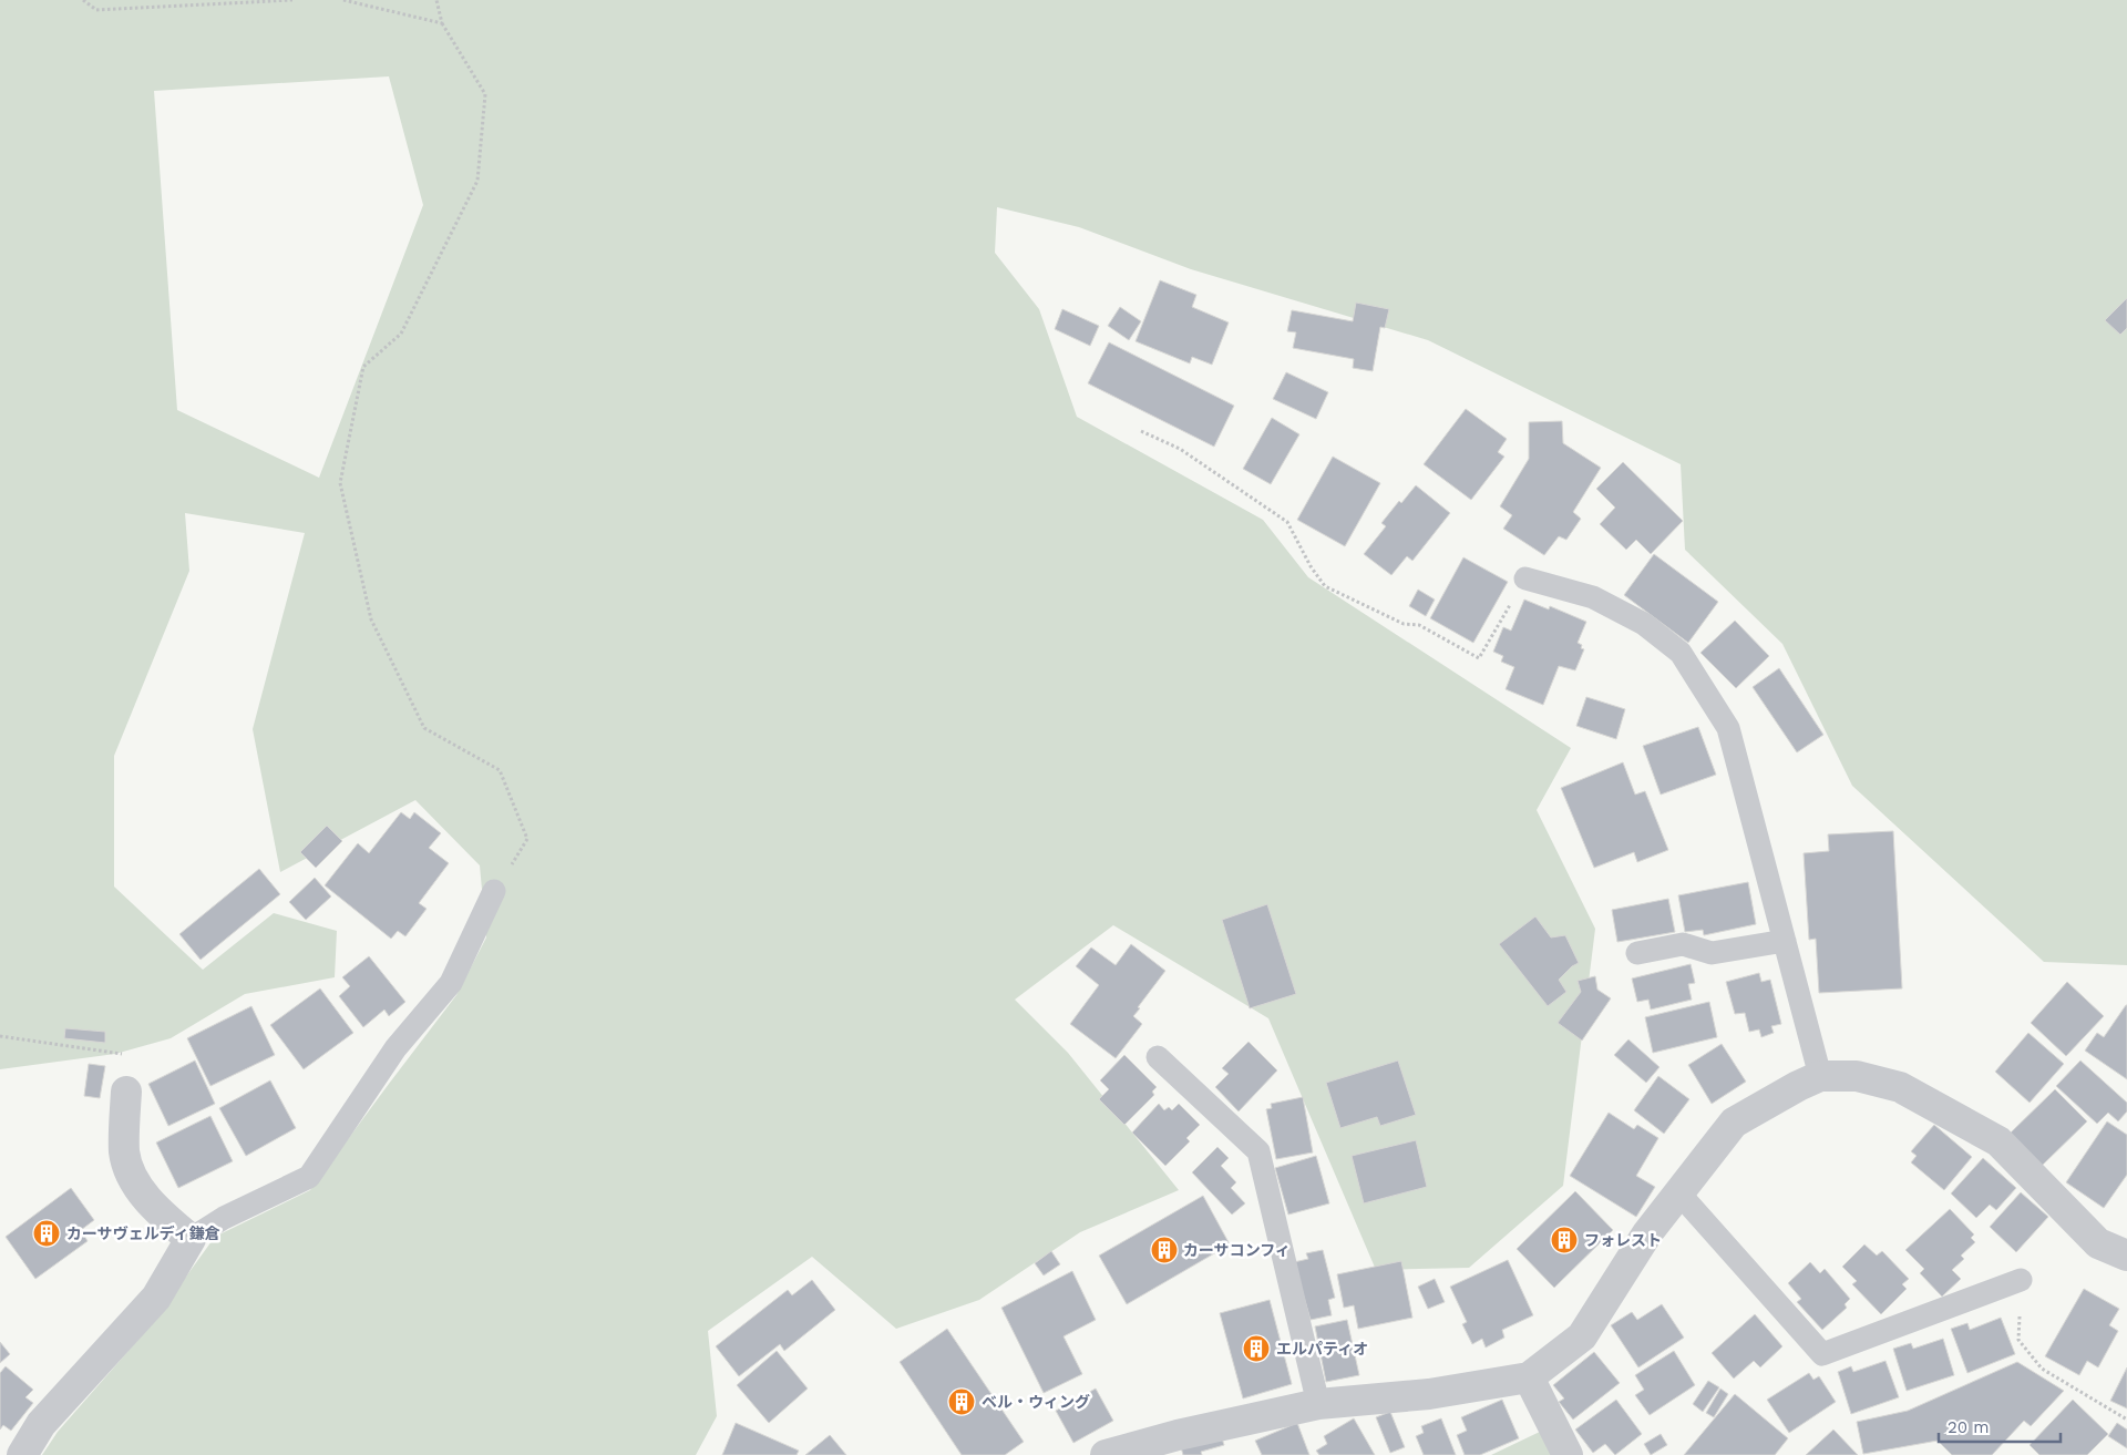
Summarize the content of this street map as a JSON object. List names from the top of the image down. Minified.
{"places":{"building":["カーサヴェルディ鎌倉","フォレスト","カーサコンフィ","エルパティオ","ベル・ウィング"]},"scale_bar":"20 m"}
